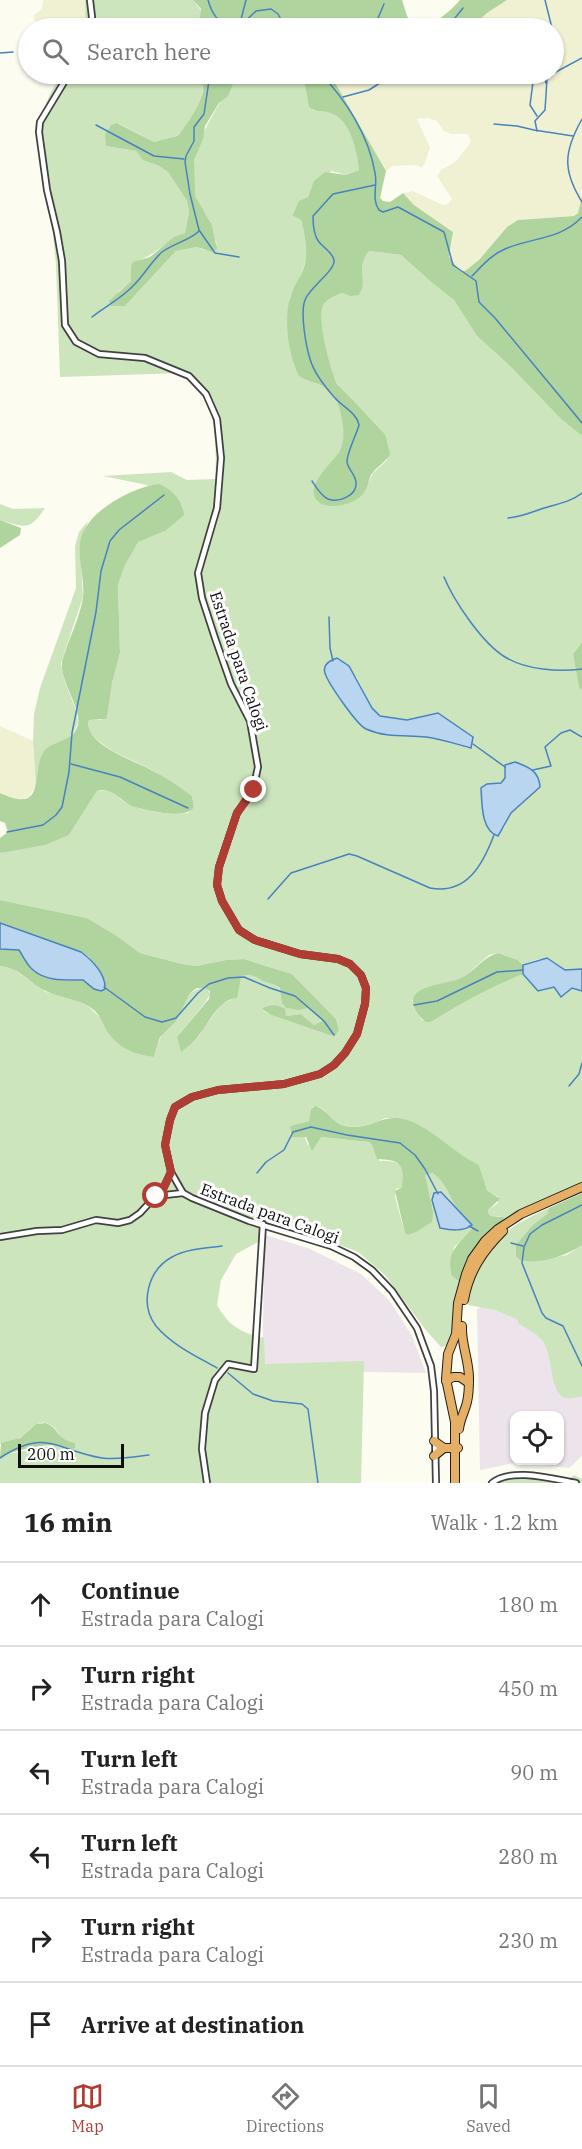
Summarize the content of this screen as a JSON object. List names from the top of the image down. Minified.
{"streets":{"street":["Estrada para Calogi"]},"scale_bar":"200 m","page":{"search":"Search here","scale":"200 m","heading":["16 min","Walk · 1.2 km"],"list":[["Continue","Estrada para Calogi","180 m"],["Turn right","Estrada para Calogi","450 m"],["Turn left","Estrada para Calogi","90 m"],["Turn left","Estrada para Calogi","280 m"],["Turn right","Estrada para Calogi","230 m"],"Arrive at destination"],"nav":["Map","Directions","Saved"]}}
